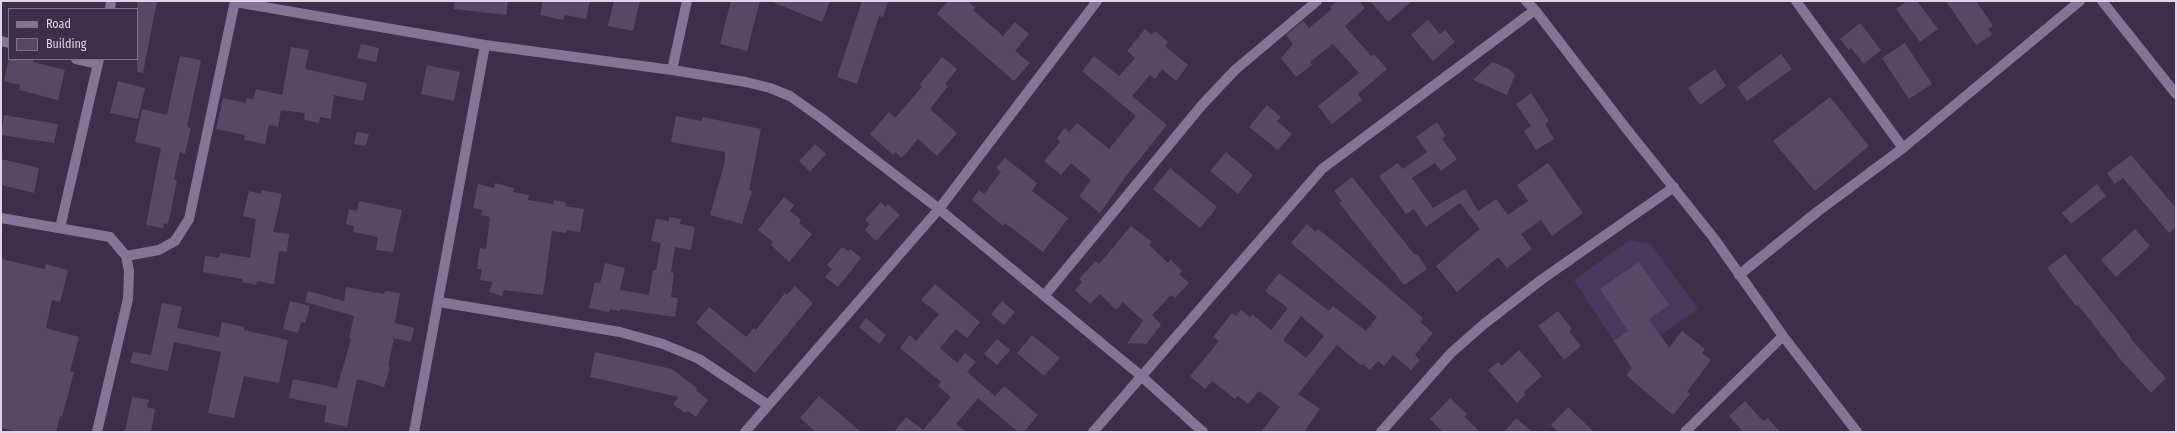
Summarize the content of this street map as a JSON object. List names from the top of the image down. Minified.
{"legend":["Road","Building"]}
